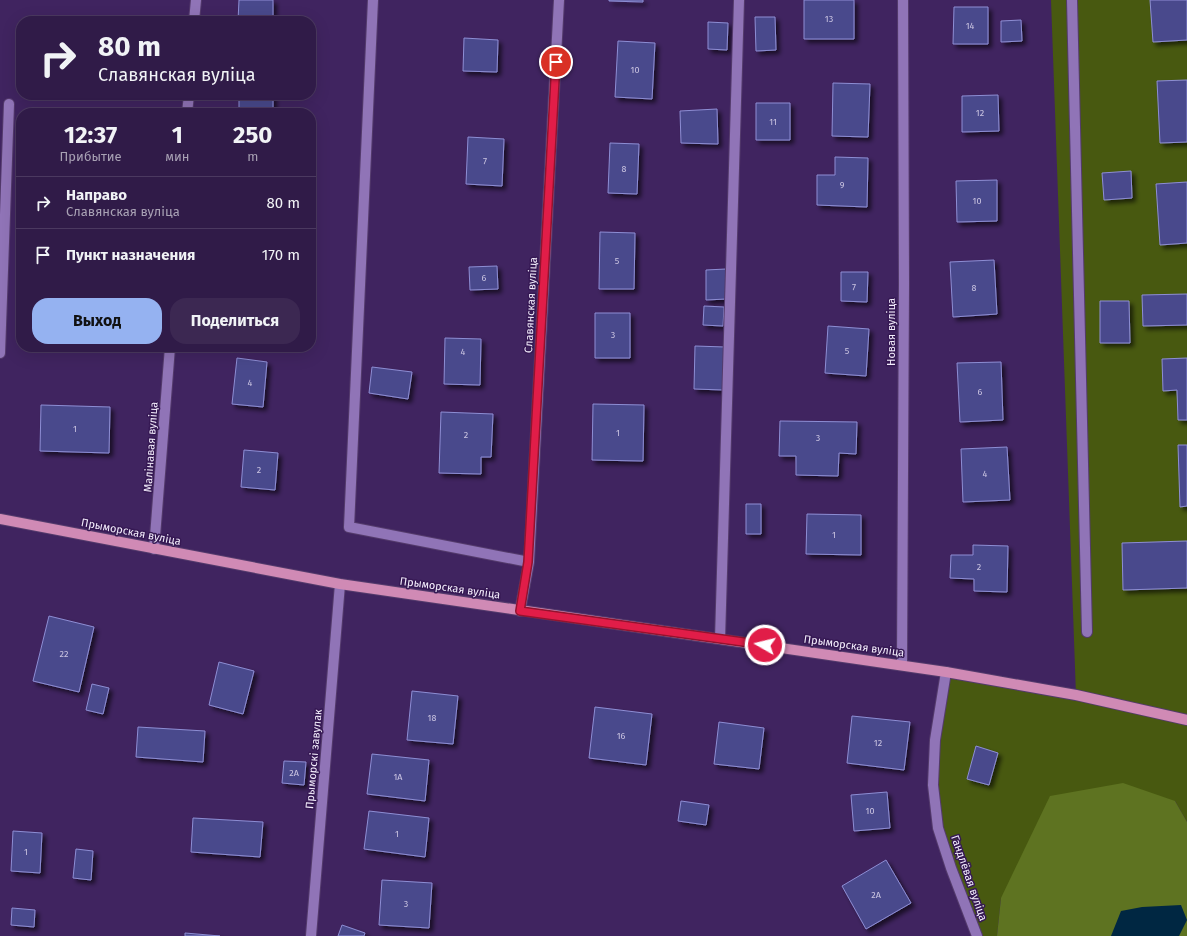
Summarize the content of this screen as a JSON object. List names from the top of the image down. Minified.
{"streets":{"main road":["Прыморская вуліца"],"street":["Славянская вуліца","Новая вуліца","Малінавая вуліца","Прыморскі завулак","Гандлёвая вуліца"]},"crossings":[["Славянская вуліца","Прыморская вуліца"],["Новая вуліца","Прыморская вуліца"],["Малінавая вуліца","Прыморская вуліца"],["Прыморская вуліца","Прыморскі завулак"],["Прыморская вуліца","Гандлёвая вуліца"]],"house_numbers":["13","14","10","12","11","7","8","9","10","5","6","7","8","3","5","4","4","6","1","1","2","3","2","4","1","2","22","18","16","12","2А","1А","10","1","1","2А","3"],"page":{"turn":["80 m","Славянская вуліца"],"eta":["12:37","Прибытие","1","мин","250","m"],"list":[{"name":"Направо","note":"Славянская вуліца","value":"80 m"},{"name":"Пункт назначения","value":"170 m"}],"buttons":["Выход","Поделиться"]}}
